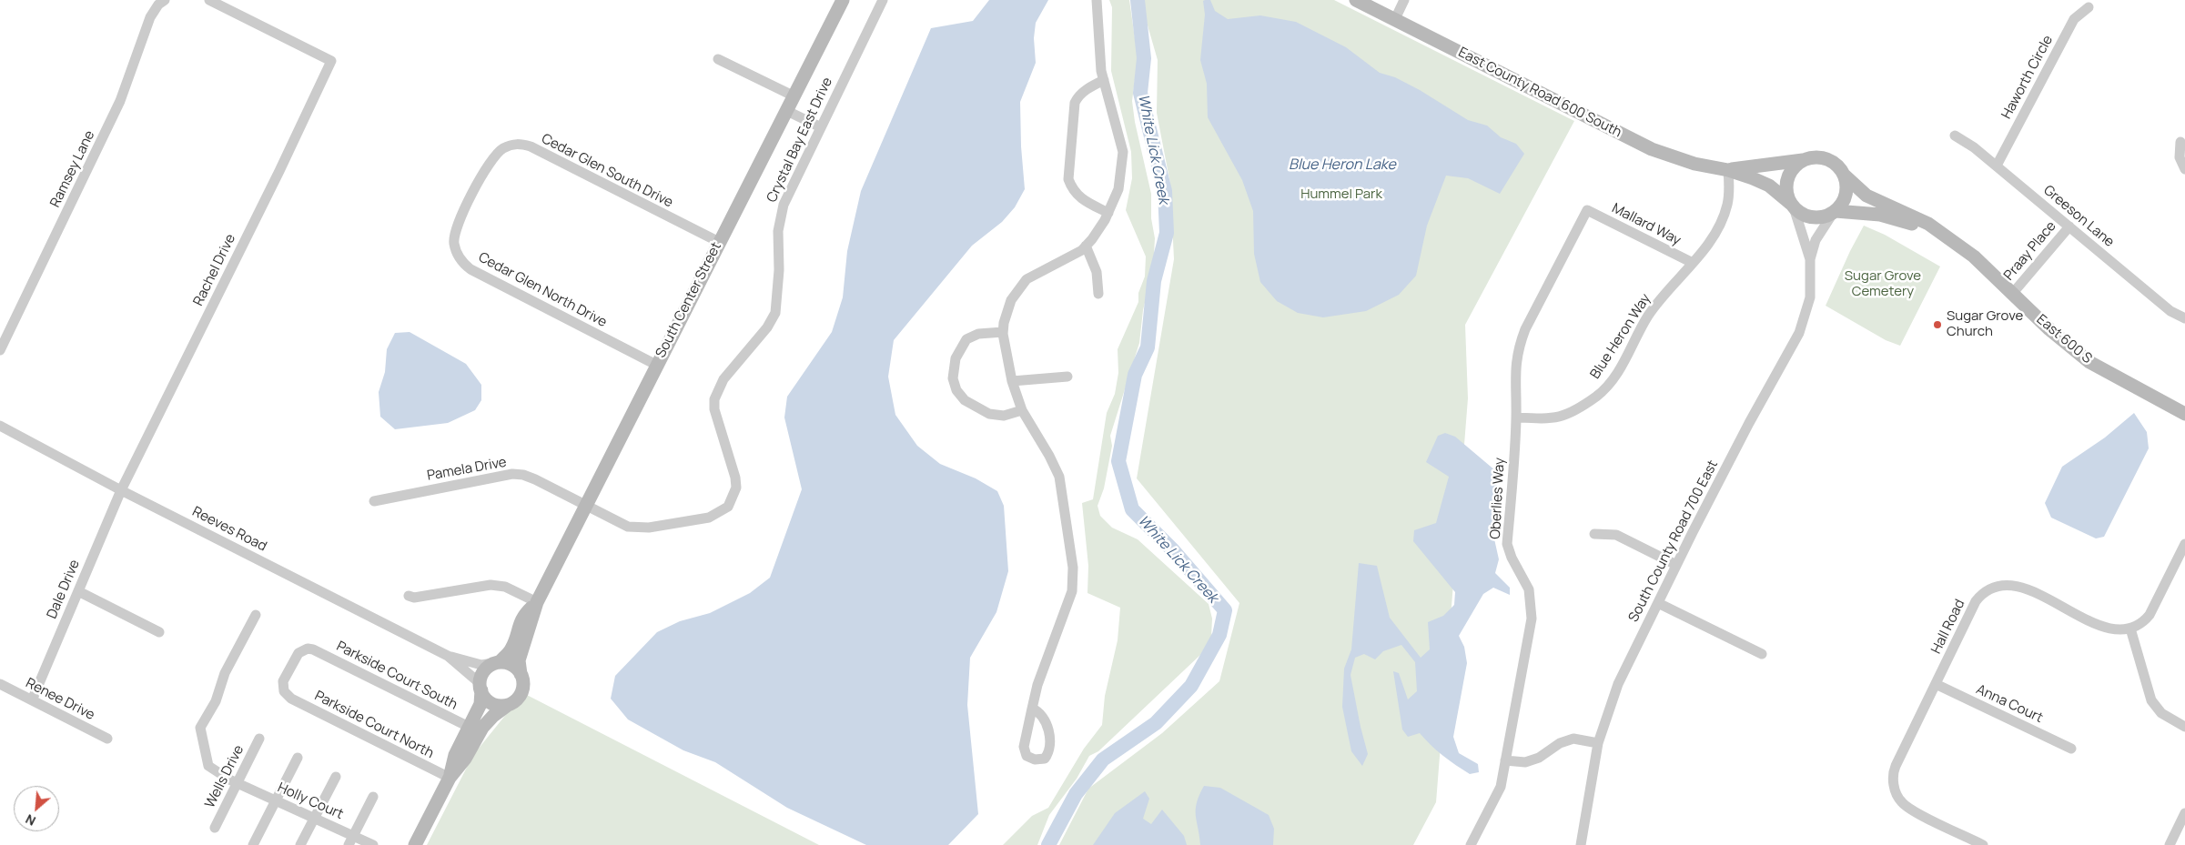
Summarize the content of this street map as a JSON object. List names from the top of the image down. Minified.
{"streets":{"street":["Haworth Circle","East County Road 600 South","Crystal Bay East Drive","Ramsey Lane","Cedar Glen South Drive","Greeson Lane","Mallard Way","Praay Place","Rachel Drive","Cedar Glen North Drive","South Center Street","Blue Heron Way","East 600 S","Pamela Drive","Oberlies Way","Reeves Road","South County Road 700 East","Dale Drive","Hall Road","Parkside Court South","Renee Drive","Anna Court","Parkside Court North","Wells Drive","Holly Court"]},"crossings":[["Haworth Circle","Greeson Lane"],["East County Road 600 South","Blue Heron Way"],["East County Road 600 South","South County Road 700 East"],["Crystal Bay East Drive","South Center Street"],["Crystal Bay East Drive","Pamela Drive"],["Cedar Glen South Drive","Cedar Glen North Drive"],["Cedar Glen South Drive","South Center Street"],["Greeson Lane","Praay Place"],["Mallard Way","Blue Heron Way"],["Mallard Way","Oberlies Way"],["Praay Place","East 600 S"],["Rachel Drive","Reeves Road"],["Rachel Drive","Dale Drive"],["Cedar Glen North Drive","South Center Street"],["South Center Street","Pamela Drive"],["South Center Street","Reeves Road"],["Blue Heron Way","Oberlies Way"],["Reeves Road","Dale Drive"],["Dale Drive","Renee Drive"],["Hall Road","Anna Court"],["Parkside Court South","Parkside Court North"],["Wells Drive","Holly Court"]],"water":["White Lick Creek","Blue Heron Lake"],"parks":["Hummel Park","Sugar Grove Cemetery"],"places":["Sugar Grove Church"],"north":"bottom left"}
